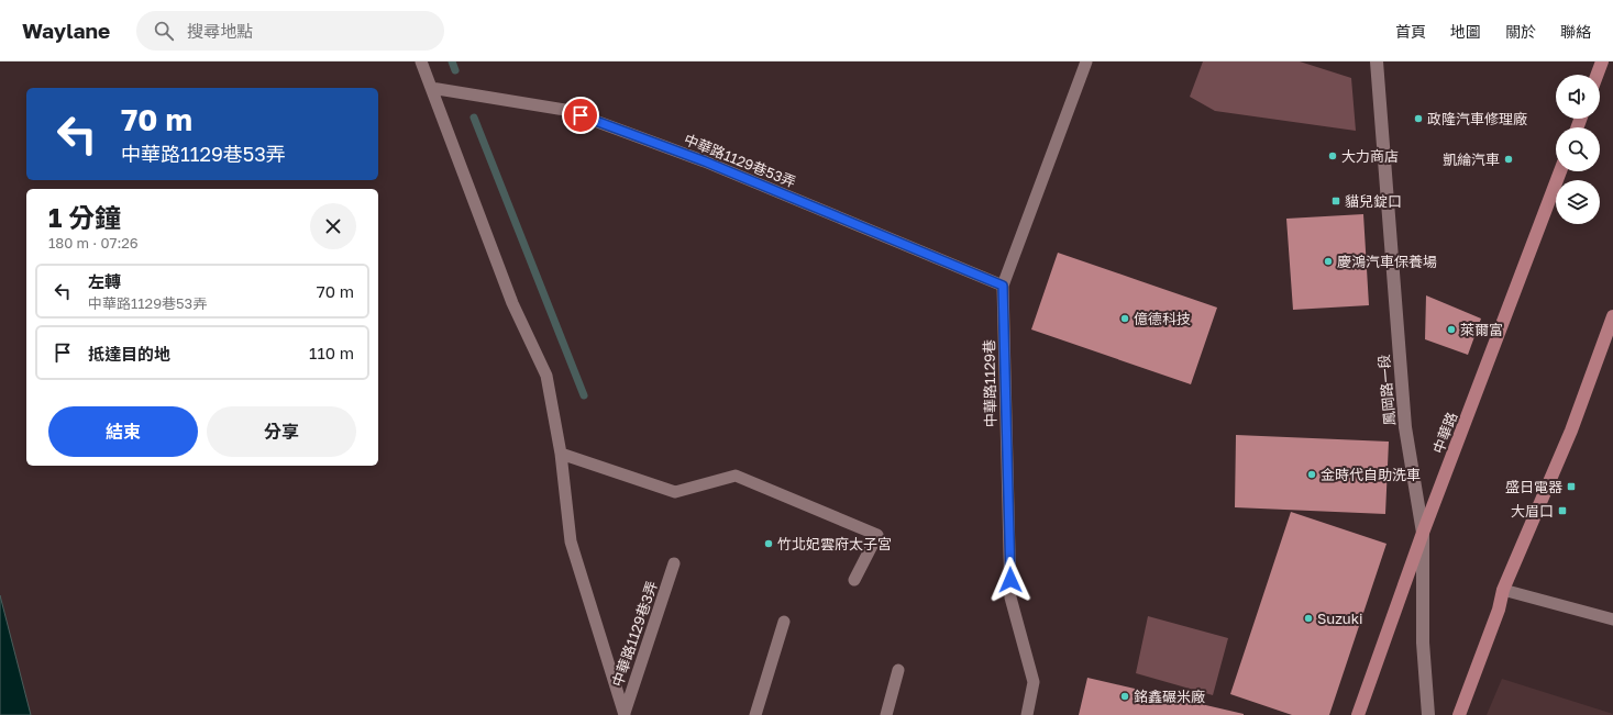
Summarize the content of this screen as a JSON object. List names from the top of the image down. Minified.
{"streets":{"main road":["中華路"],"street":["鳳岡路一段"],"lane":["中華路1129巷53弄","中華路1129巷","中華路1129巷3弄"]},"crossings":[["中華路1129巷53弄","中華路1129巷"],["鳳岡路一段","中華路"]],"places":{"other":["政隆汽車修理廠","大力商店","凱綸汽車","慶鴻汽車保養場","億德科技","萊爾富","金時代自助洗車","竹北妃雲府太子宮","Suzuki","銘鑫碾米廠"],"transit":["貓兒錠口","盛日電器","大眉口"]},"page":{"header":"Waylane","search":"搜尋地點","nav":["首頁","地圖","關於","聯絡"],"turn":["70 m","中華路1129巷53弄"],"heading":["1 分鐘","180 m · 07:26"],"list":[{"name":"左轉","note":"中華路1129巷53弄","value":"70 m"},{"name":"抵達目的地","value":"110 m"}],"buttons":["結束","分享"]}}
